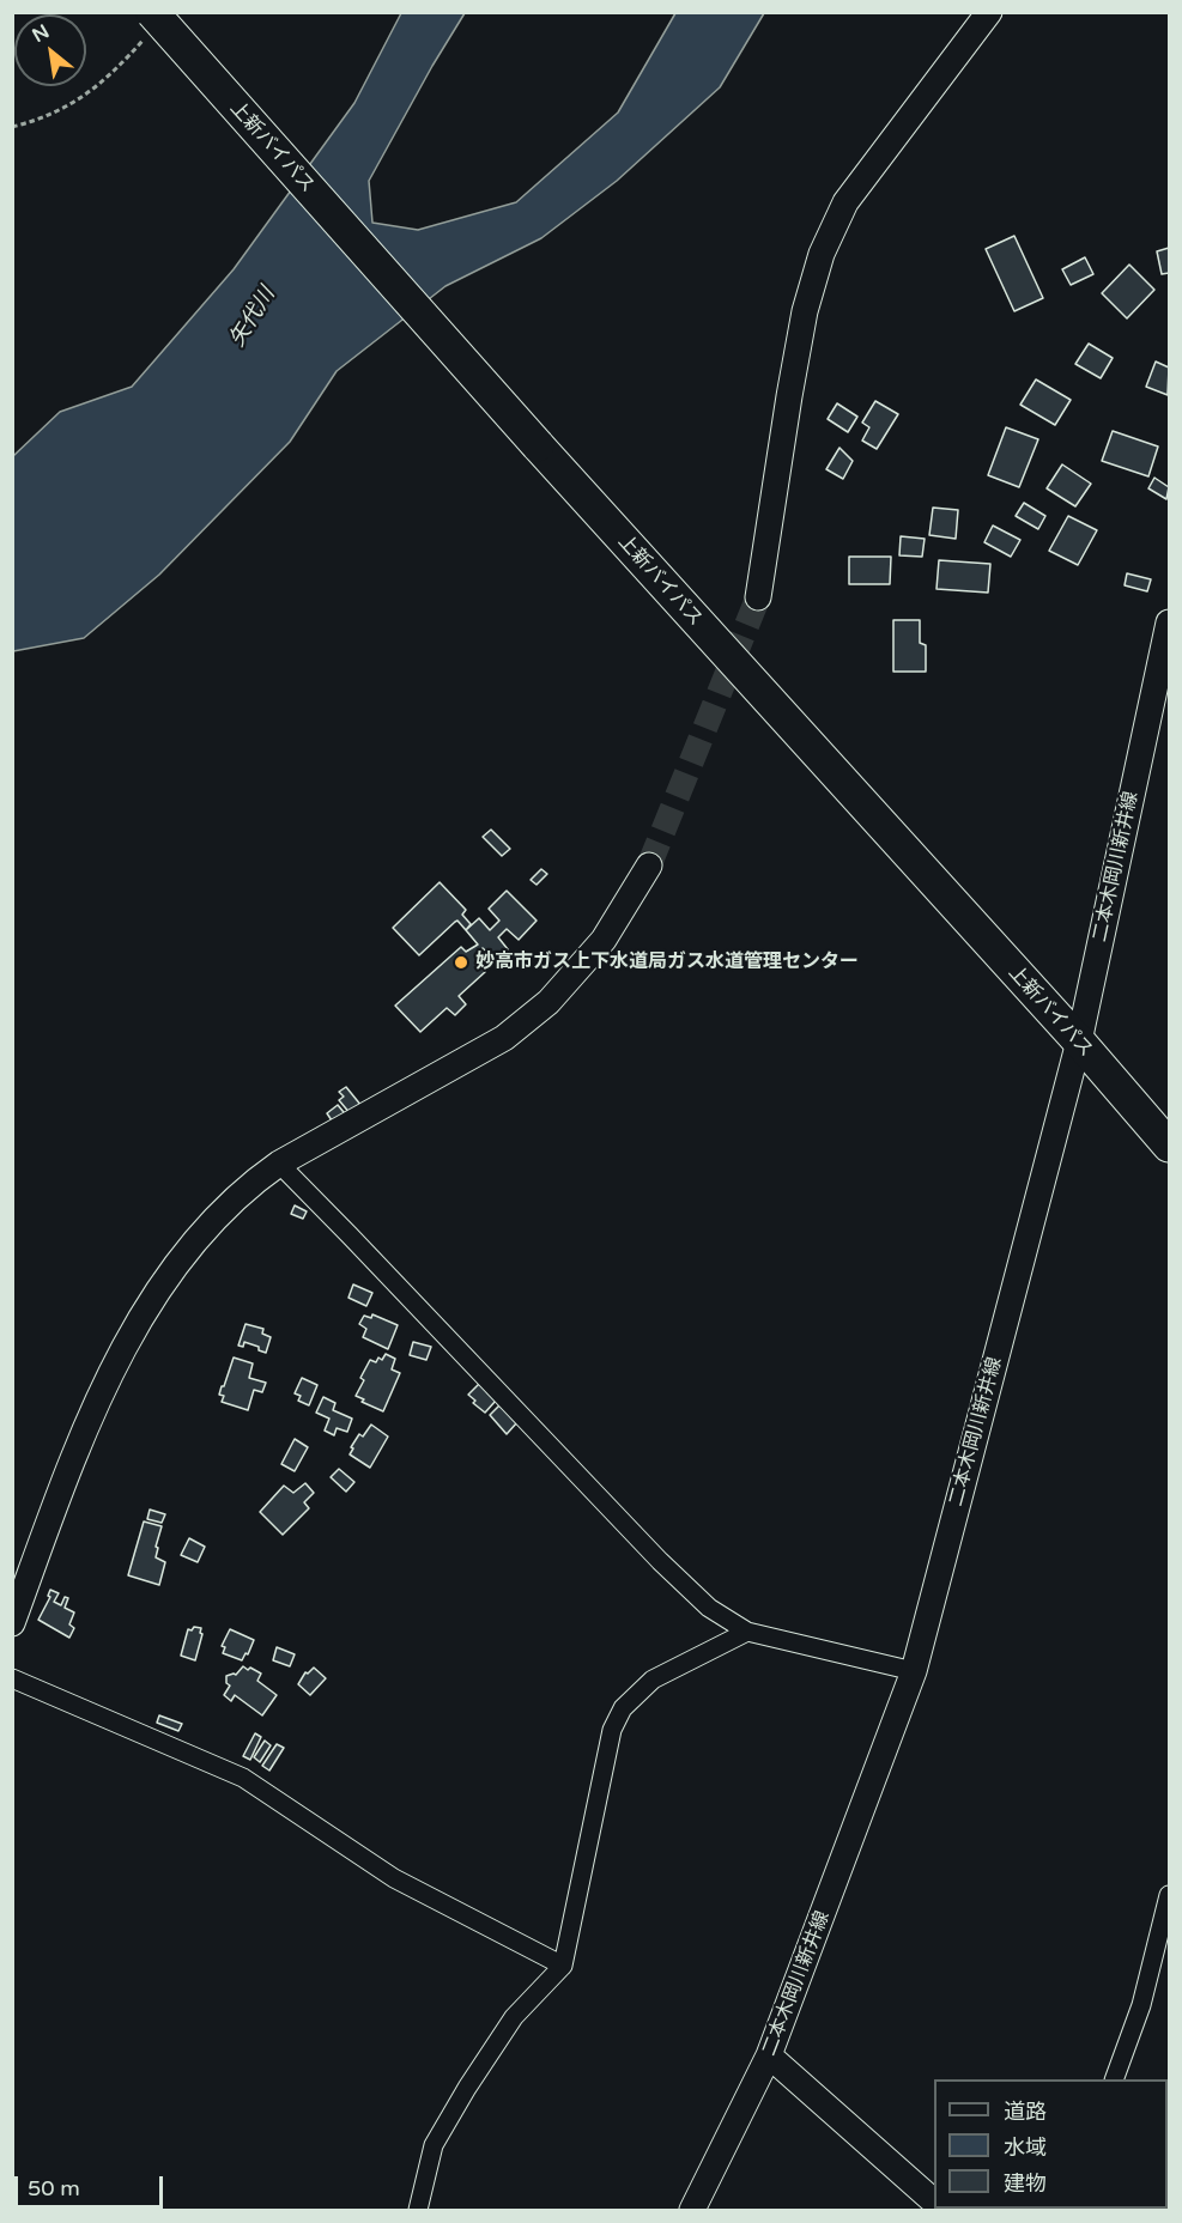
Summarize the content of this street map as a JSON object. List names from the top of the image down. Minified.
{"streets":{"highway":["上新バイパス"],"street":["二本木岡川新井線"]},"crossings":[["上新バイパス","二本木岡川新井線"]],"water":["矢代川"],"places":["妙高市ガス上下水道局ガス水道管理センター"],"legend":["道路","水域","建物"],"scale_bar":"50 m","north":"top left"}
